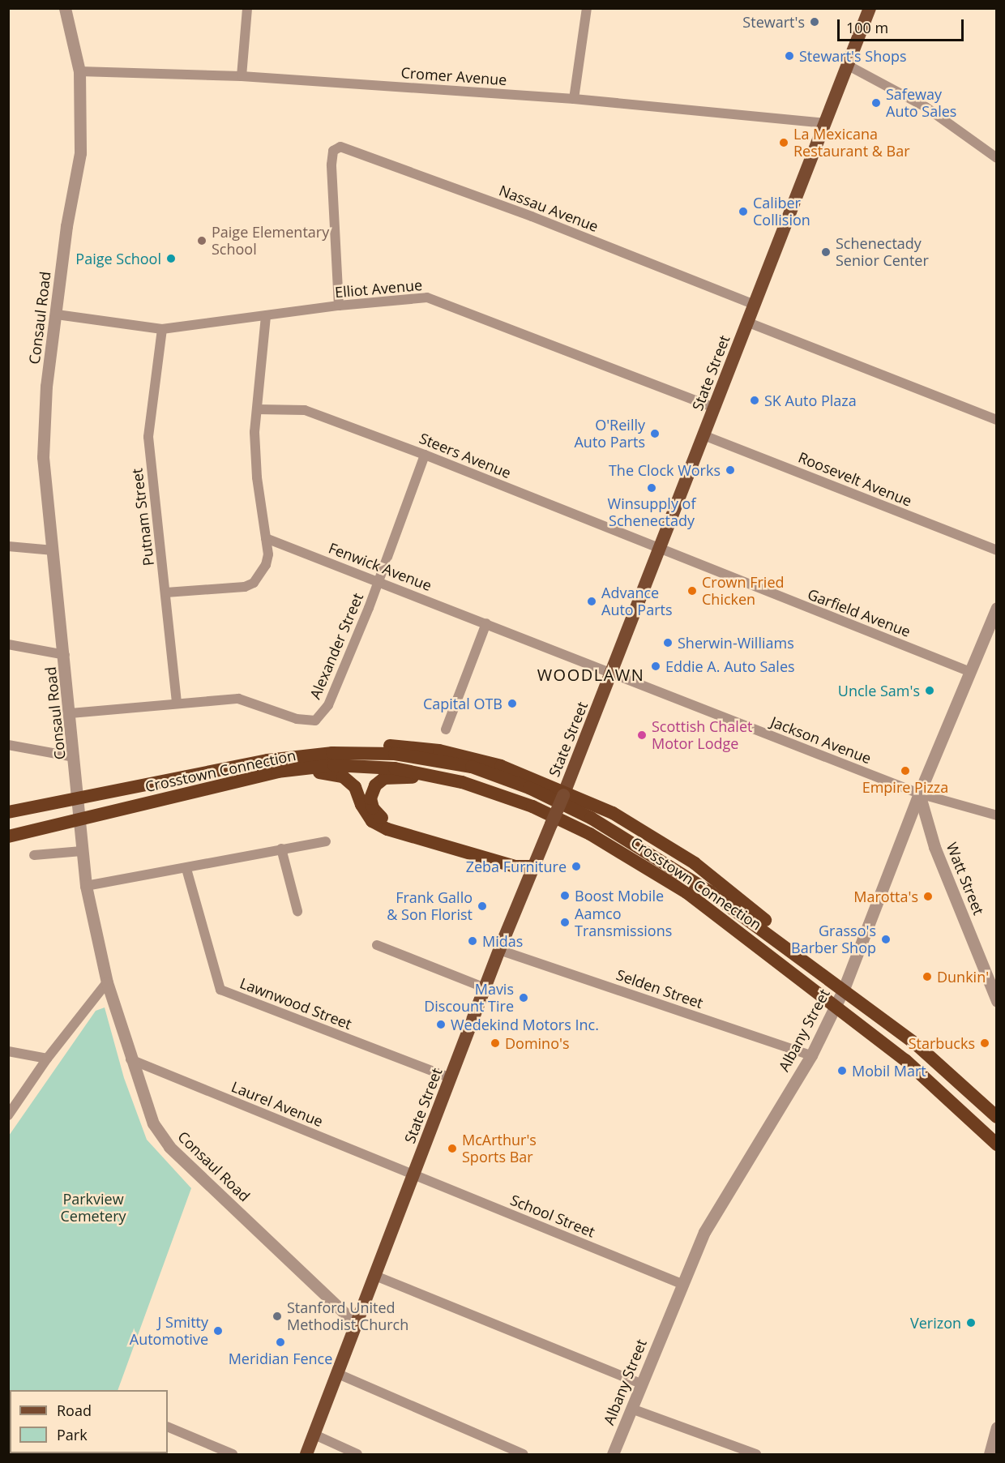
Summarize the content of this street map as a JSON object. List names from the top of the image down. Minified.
{"streets":{"highway":["Crosstown Connection"],"main road":["State Street"],"street":["Cromer Avenue","Nassau Avenue","Elliot Avenue","Consaul Road","Steers Avenue","Roosevelt Avenue","Putnam Street","Fenwick Avenue","Garfield Avenue","Alexander Street","Jackson Avenue","Watt Street","Selden Street","Lawnwood Street","Albany Street","Laurel Avenue","School Street"]},"crossings":[["Cromer Avenue","Consaul Road"],["Cromer Avenue","State Street"],["Nassau Avenue","Elliot Avenue"],["Nassau Avenue","State Street"],["Elliot Avenue","Consaul Road"],["Elliot Avenue","State Street"],["Elliot Avenue","Putnam Street"],["Consaul Road","State Street"],["Consaul Road","Alexander Street"],["Consaul Road","Crosstown Connection"],["Consaul Road","Laurel Avenue"],["State Street","Steers Avenue"],["State Street","Roosevelt Avenue"],["State Street","Fenwick Avenue"],["State Street","Garfield Avenue"],["State Street","Jackson Avenue"],["State Street","Selden Street"],["State Street","Lawnwood Street"],["State Street","Laurel Avenue"],["State Street","School Street"],["Steers Avenue","Garfield Avenue"],["Steers Avenue","Alexander Street"],["Putnam Street","Alexander Street"],["Fenwick Avenue","Alexander Street"],["Fenwick Avenue","Jackson Avenue"],["Garfield Avenue","Albany Street"],["Jackson Avenue","Watt Street"],["Jackson Avenue","Albany Street"],["Crosstown Connection","Albany Street"],["Watt Street","Albany Street"],["Selden Street","Albany Street"],["Albany Street","School Street"],["Laurel Avenue","School Street"]],"districts":["WOODLAWN"],"parks":["Parkview Cemetery"],"places":["Stewart's","Stewart's Shops","Safeway Auto Sales","La Mexicana Restaurant & Bar","Caliber Collision","Paige Elementary School","Schenectady Senior Center","Paige School","SK Auto Plaza","O'Reilly Auto Parts","The Clock Works","Winsupply of Schenectady","Crown Fried Chicken","Advance Auto Parts","Sherwin-Williams","Eddie A. Auto Sales","Uncle Sam's","Capital OTB","Scottish Chalet Motor Lodge","Empire Pizza","Zeba Furniture","Boost Mobile","Marotta's","Frank Gallo & Son Florist","Aamco Transmissions","Grasso's Barber Shop","Midas","Dunkin'","Mavis Discount Tire","Wedekind Motors Inc.","Domino's","Starbucks","Mobil Mart","McArthur's Sports Bar","Stanford United Methodist Church","Verizon","J Smitty Automotive","Meridian Fence"],"legend":["Road","Park"],"scale_bar":"100 m"}
